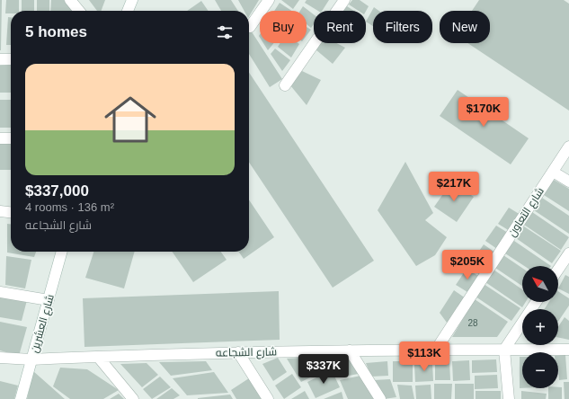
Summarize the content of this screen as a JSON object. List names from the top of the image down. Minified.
{"streets":{"street":["شارع التعاون","شارع العشرين","شارع الشجاعه"]},"crossings":[["شارع التعاون","شارع الشجاعه"],["شارع العشرين","شارع الشجاعه"]],"house_numbers":["28"],"north":"top left","page":{"chip":["Buy","Rent","Filters","New"],"heading":"5 homes","list":[{"name":"$337,000","note":"4 rooms · 136 m² · شارع الشجاعه"}],"price":["$170K","$217K","$205K","$113K","$337K"],"map_buttons":["+","−"]}}
